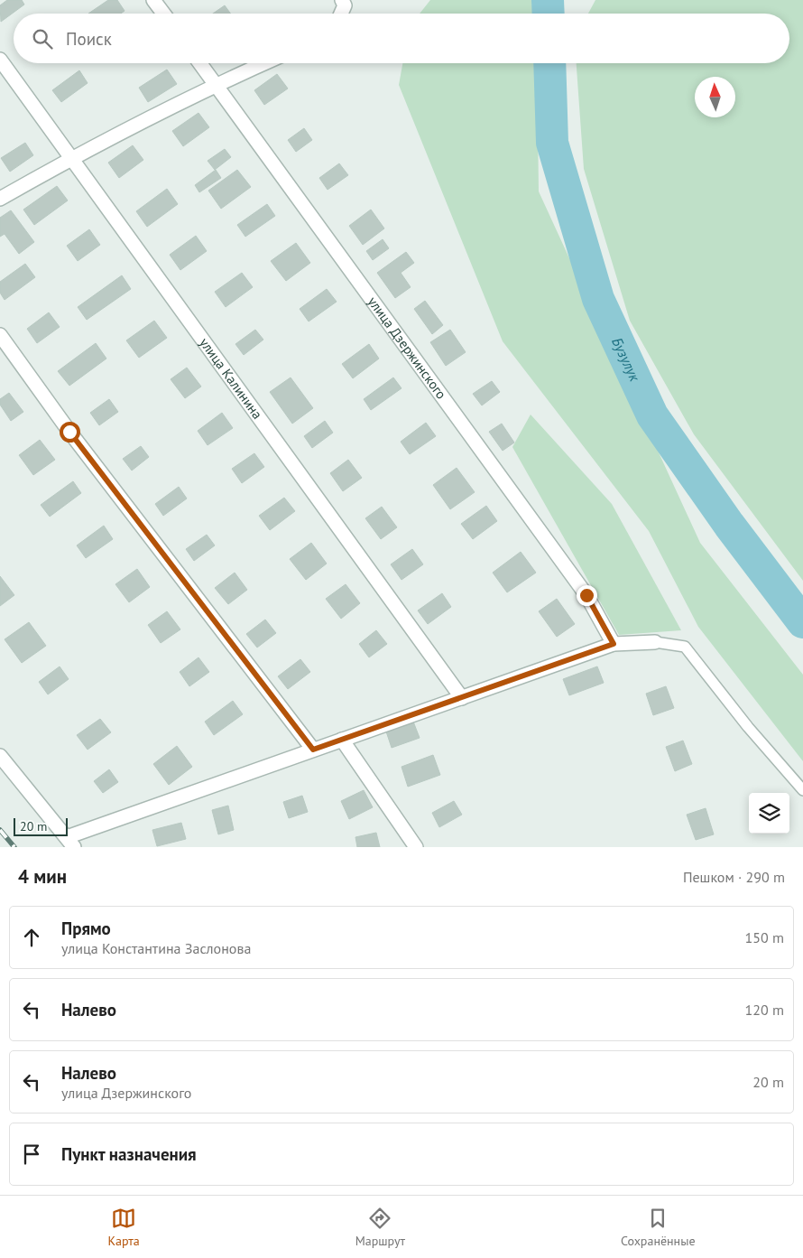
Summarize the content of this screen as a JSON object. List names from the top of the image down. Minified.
{"streets":{"street":["улица Дзержинского","улица Калинина"]},"water":["Бузулук"],"scale_bar":"20 m","north":"top","page":{"search":"Поиск","scale":"20 m","heading":["4 мин","Пешком · 290 m"],"list":[["Прямо","улица Константина Заслонова","150 m"],["Налево","120 m"],["Налево","улица Дзержинского","20 m"],"Пункт назначения"],"nav":["Карта","Маршрут","Сохранённые"]}}
